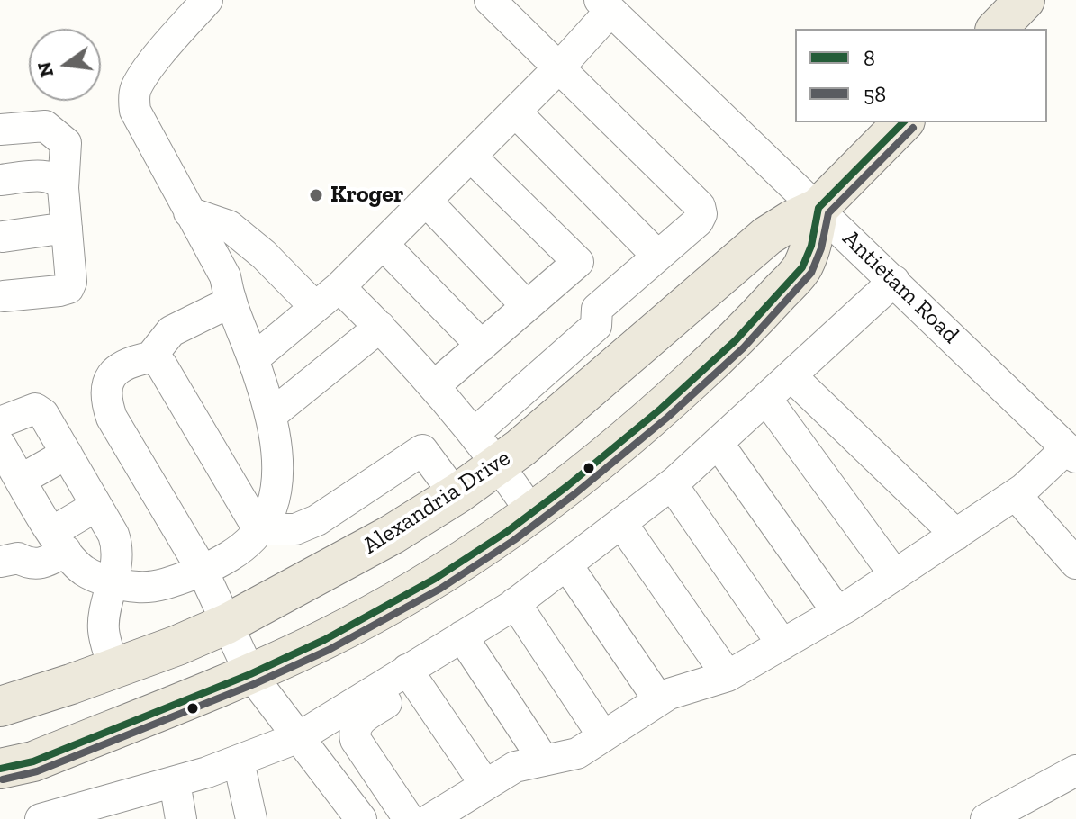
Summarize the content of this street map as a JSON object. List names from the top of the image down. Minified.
{"streets":{"main road":["Alexandria Drive"],"street":["Antietam Road"]},"crossings":[["Antietam Road","Alexandria Drive"]],"places":["Kroger"],"lines":["transit line 8","transit line 58"],"legend":["8","58"],"north":"left"}
